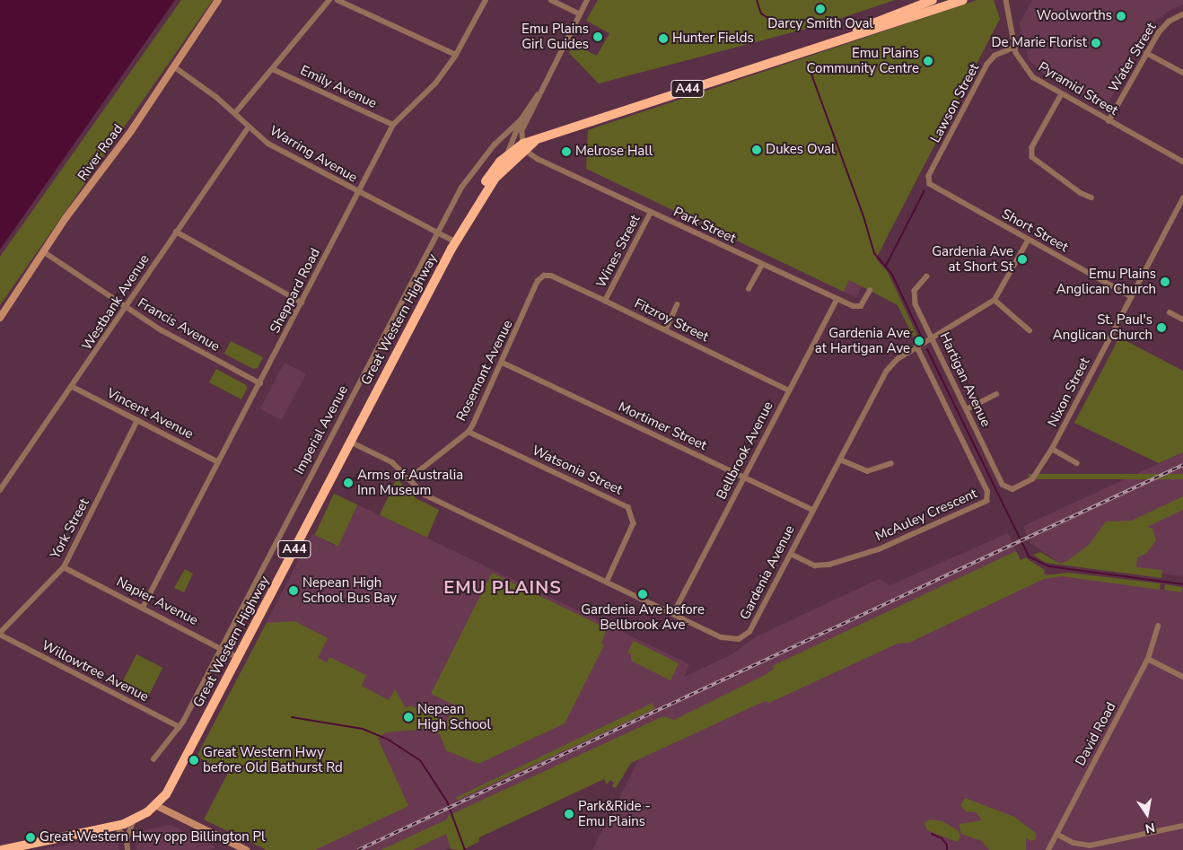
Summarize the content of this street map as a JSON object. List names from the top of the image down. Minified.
{"streets":{"highway":["A44","Great Western Highway"],"street":["Water Street","Emily Avenue","Pyramid Street","Lawson Street","River Road","Warring Avenue","Park Street","Short Street","Wines Street","Sheppard Road","Westbank Avenue","Fitzroy Street","Francis Avenue","Rosemont Avenue","Hartigan Avenue","Nixon Street","Vincent Avenue","Mortimer Street","Imperial Avenue","Bellbrook Avenue","Watsonia Street","McAuley Crescent","York Street","Gardenia Avenue","Napier Avenue","Willowtree Avenue","David Road"]},"crossings":[["Water Street","Pyramid Street"],["Emily Avenue","Sheppard Road"],["Pyramid Street","Lawson Street"],["Lawson Street","Short Street"],["River Road","Warring Avenue"],["River Road","Francis Avenue"],["Warring Avenue","Sheppard Road"],["Warring Avenue","Westbank Avenue"],["Warring Avenue","Great Western Highway"],["Warring Avenue","Imperial Avenue"],["Park Street","Wines Street"],["Park Street","Great Western Highway"],["Park Street","Bellbrook Avenue"],["Short Street","Nixon Street"],["Short Street","Gardenia Avenue"],["Wines Street","Fitzroy Street"],["Sheppard Road","Francis Avenue"],["Sheppard Road","Vincent Avenue"],["Sheppard Road","Napier Avenue"],["Westbank Avenue","Francis Avenue"],["Westbank Avenue","Vincent Avenue"],["Great Western Highway","Gardenia Avenue"],["Great Western Highway","Napier Avenue"],["Fitzroy Street","Rosemont Avenue"],["Fitzroy Street","Bellbrook Avenue"],["Rosemont Avenue","Mortimer Street"],["Rosemont Avenue","Watsonia Street"],["Rosemont Avenue","Gardenia Avenue"],["Hartigan Avenue","Nixon Street"],["Hartigan Avenue","Gardenia Avenue"],["Vincent Avenue","York Street"],["Mortimer Street","Bellbrook Avenue"],["Mortimer Street","Gardenia Avenue"],["Imperial Avenue","Napier Avenue"],["Imperial Avenue","Willowtree Avenue"],["Bellbrook Avenue","Gardenia Avenue"],["Watsonia Street","Gardenia Avenue"],["McAuley Crescent","Gardenia Avenue"],["York Street","Napier Avenue"],["York Street","Willowtree Avenue"]],"districts":["EMU PLAINS"],"places":["Darcy Smith Oval","Woolworths","Emu Plains Girl Guides","Hunter Fields","De Marie Florist","Emu Plains Community Centre","Dukes Oval","Melrose Hall","Gardenia Ave at Short St","Emu Plains Anglican Church","St. Paul's Anglican Church","Gardenia Ave at Hartigan Ave","Arms of Australia Inn Museum","Nepean High School Bus Bay","Gardenia Ave before Bellbrook Ave","Nepean High School","Great Western Hwy before Old Bathurst Rd","Park&Ride - Emu Plains","Great Western Hwy opp Billington Pl"],"north":"bottom"}
